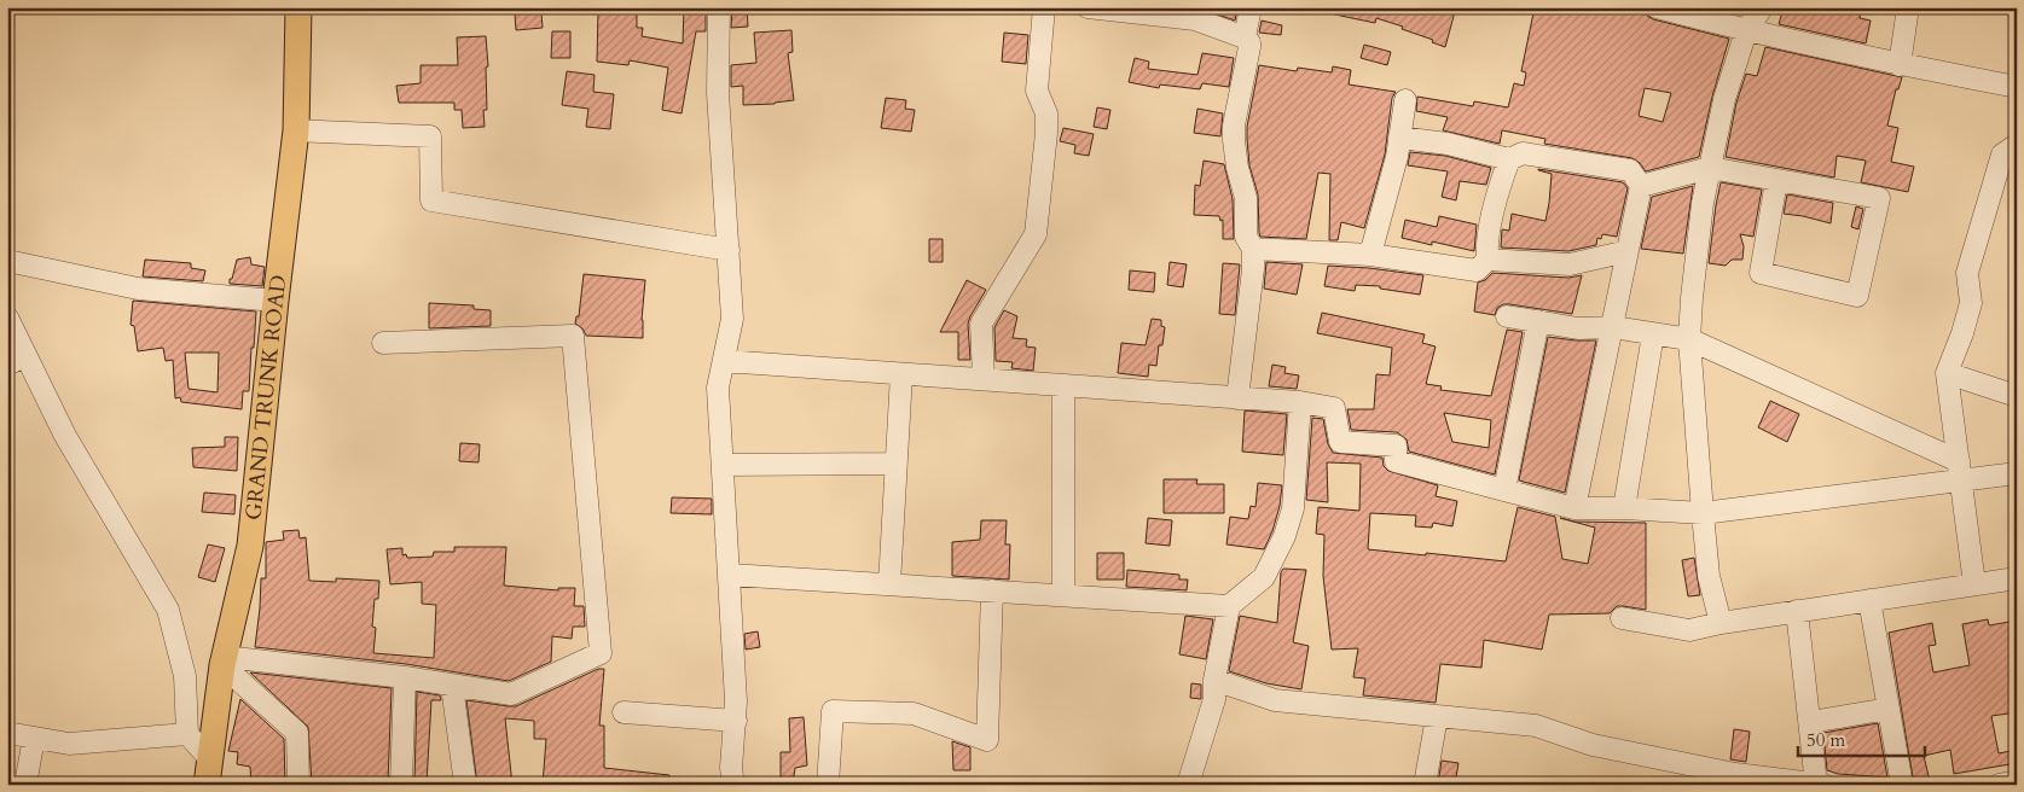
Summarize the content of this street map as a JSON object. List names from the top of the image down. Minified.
{"streets":{"main road":["GRAND TRUNK ROAD"]},"scale_bar":"50 m"}
